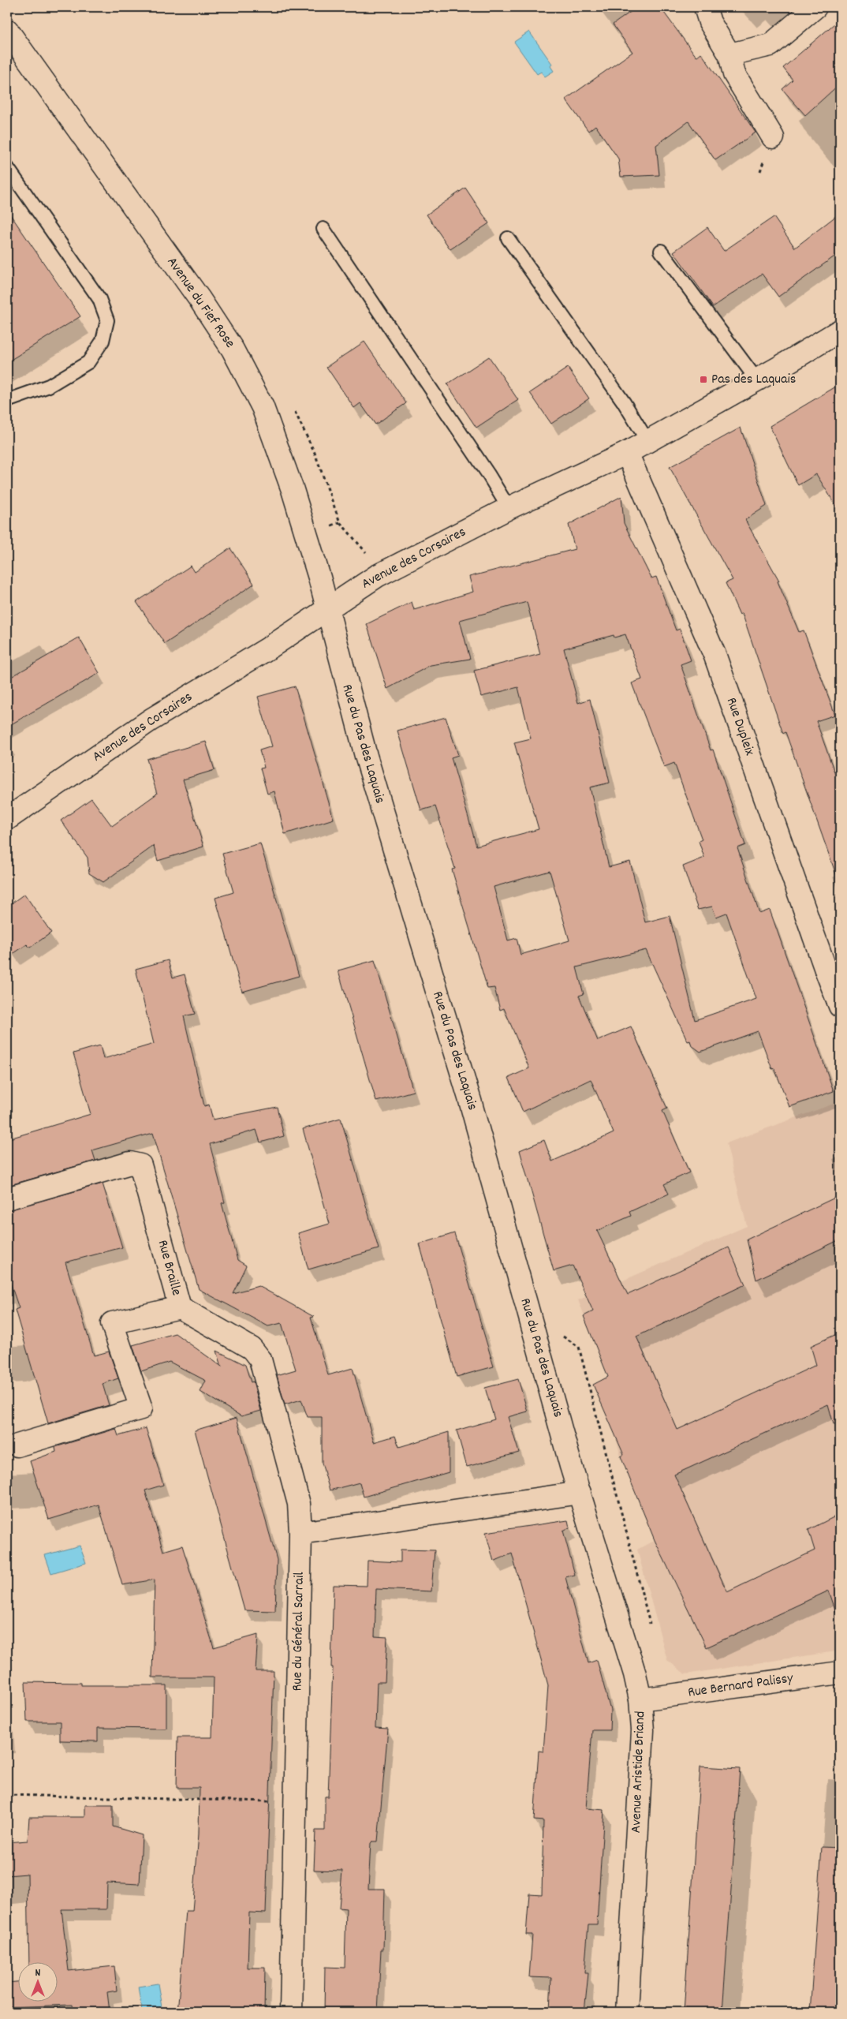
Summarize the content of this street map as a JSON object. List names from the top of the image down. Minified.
{"streets":{"street":["Avenue du Fief Rose","Avenue des Corsaires","Rue Dupleix","Rue du Pas des Laquais","Rue Braille","Rue du Général Sarrail","Rue Bernard Palissy","Avenue Aristide Briand"]},"crossings":[["Avenue du Fief Rose","Avenue des Corsaires"],["Avenue du Fief Rose","Rue du Pas des Laquais"],["Avenue des Corsaires","Rue Dupleix"],["Avenue des Corsaires","Rue du Pas des Laquais"],["Rue du Pas des Laquais","Avenue Aristide Briand"],["Rue Braille","Rue du Général Sarrail"],["Rue Bernard Palissy","Avenue Aristide Briand"]],"places":{"transit":["Pas des Laquais"]},"north":"top"}
